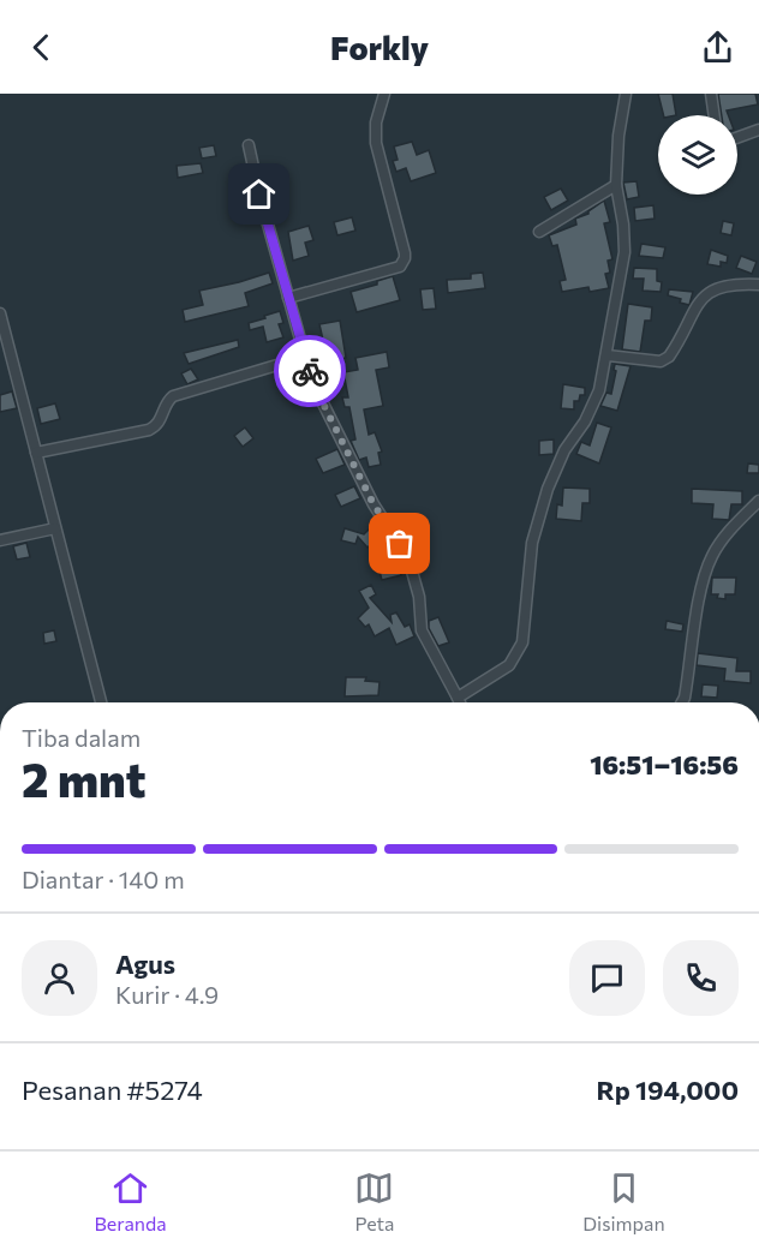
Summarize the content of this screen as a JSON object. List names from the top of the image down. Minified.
{"page":{"header":"Forkly","heading":["2 mnt","Tiba dalam","16:51–16:56"],"panel":["Agus","Kurir · 4.9","Pesanan #5274","Rp 194,000"],"bar":"Diantar · 140 m","tabs":["Beranda","Peta","Disimpan"]}}
